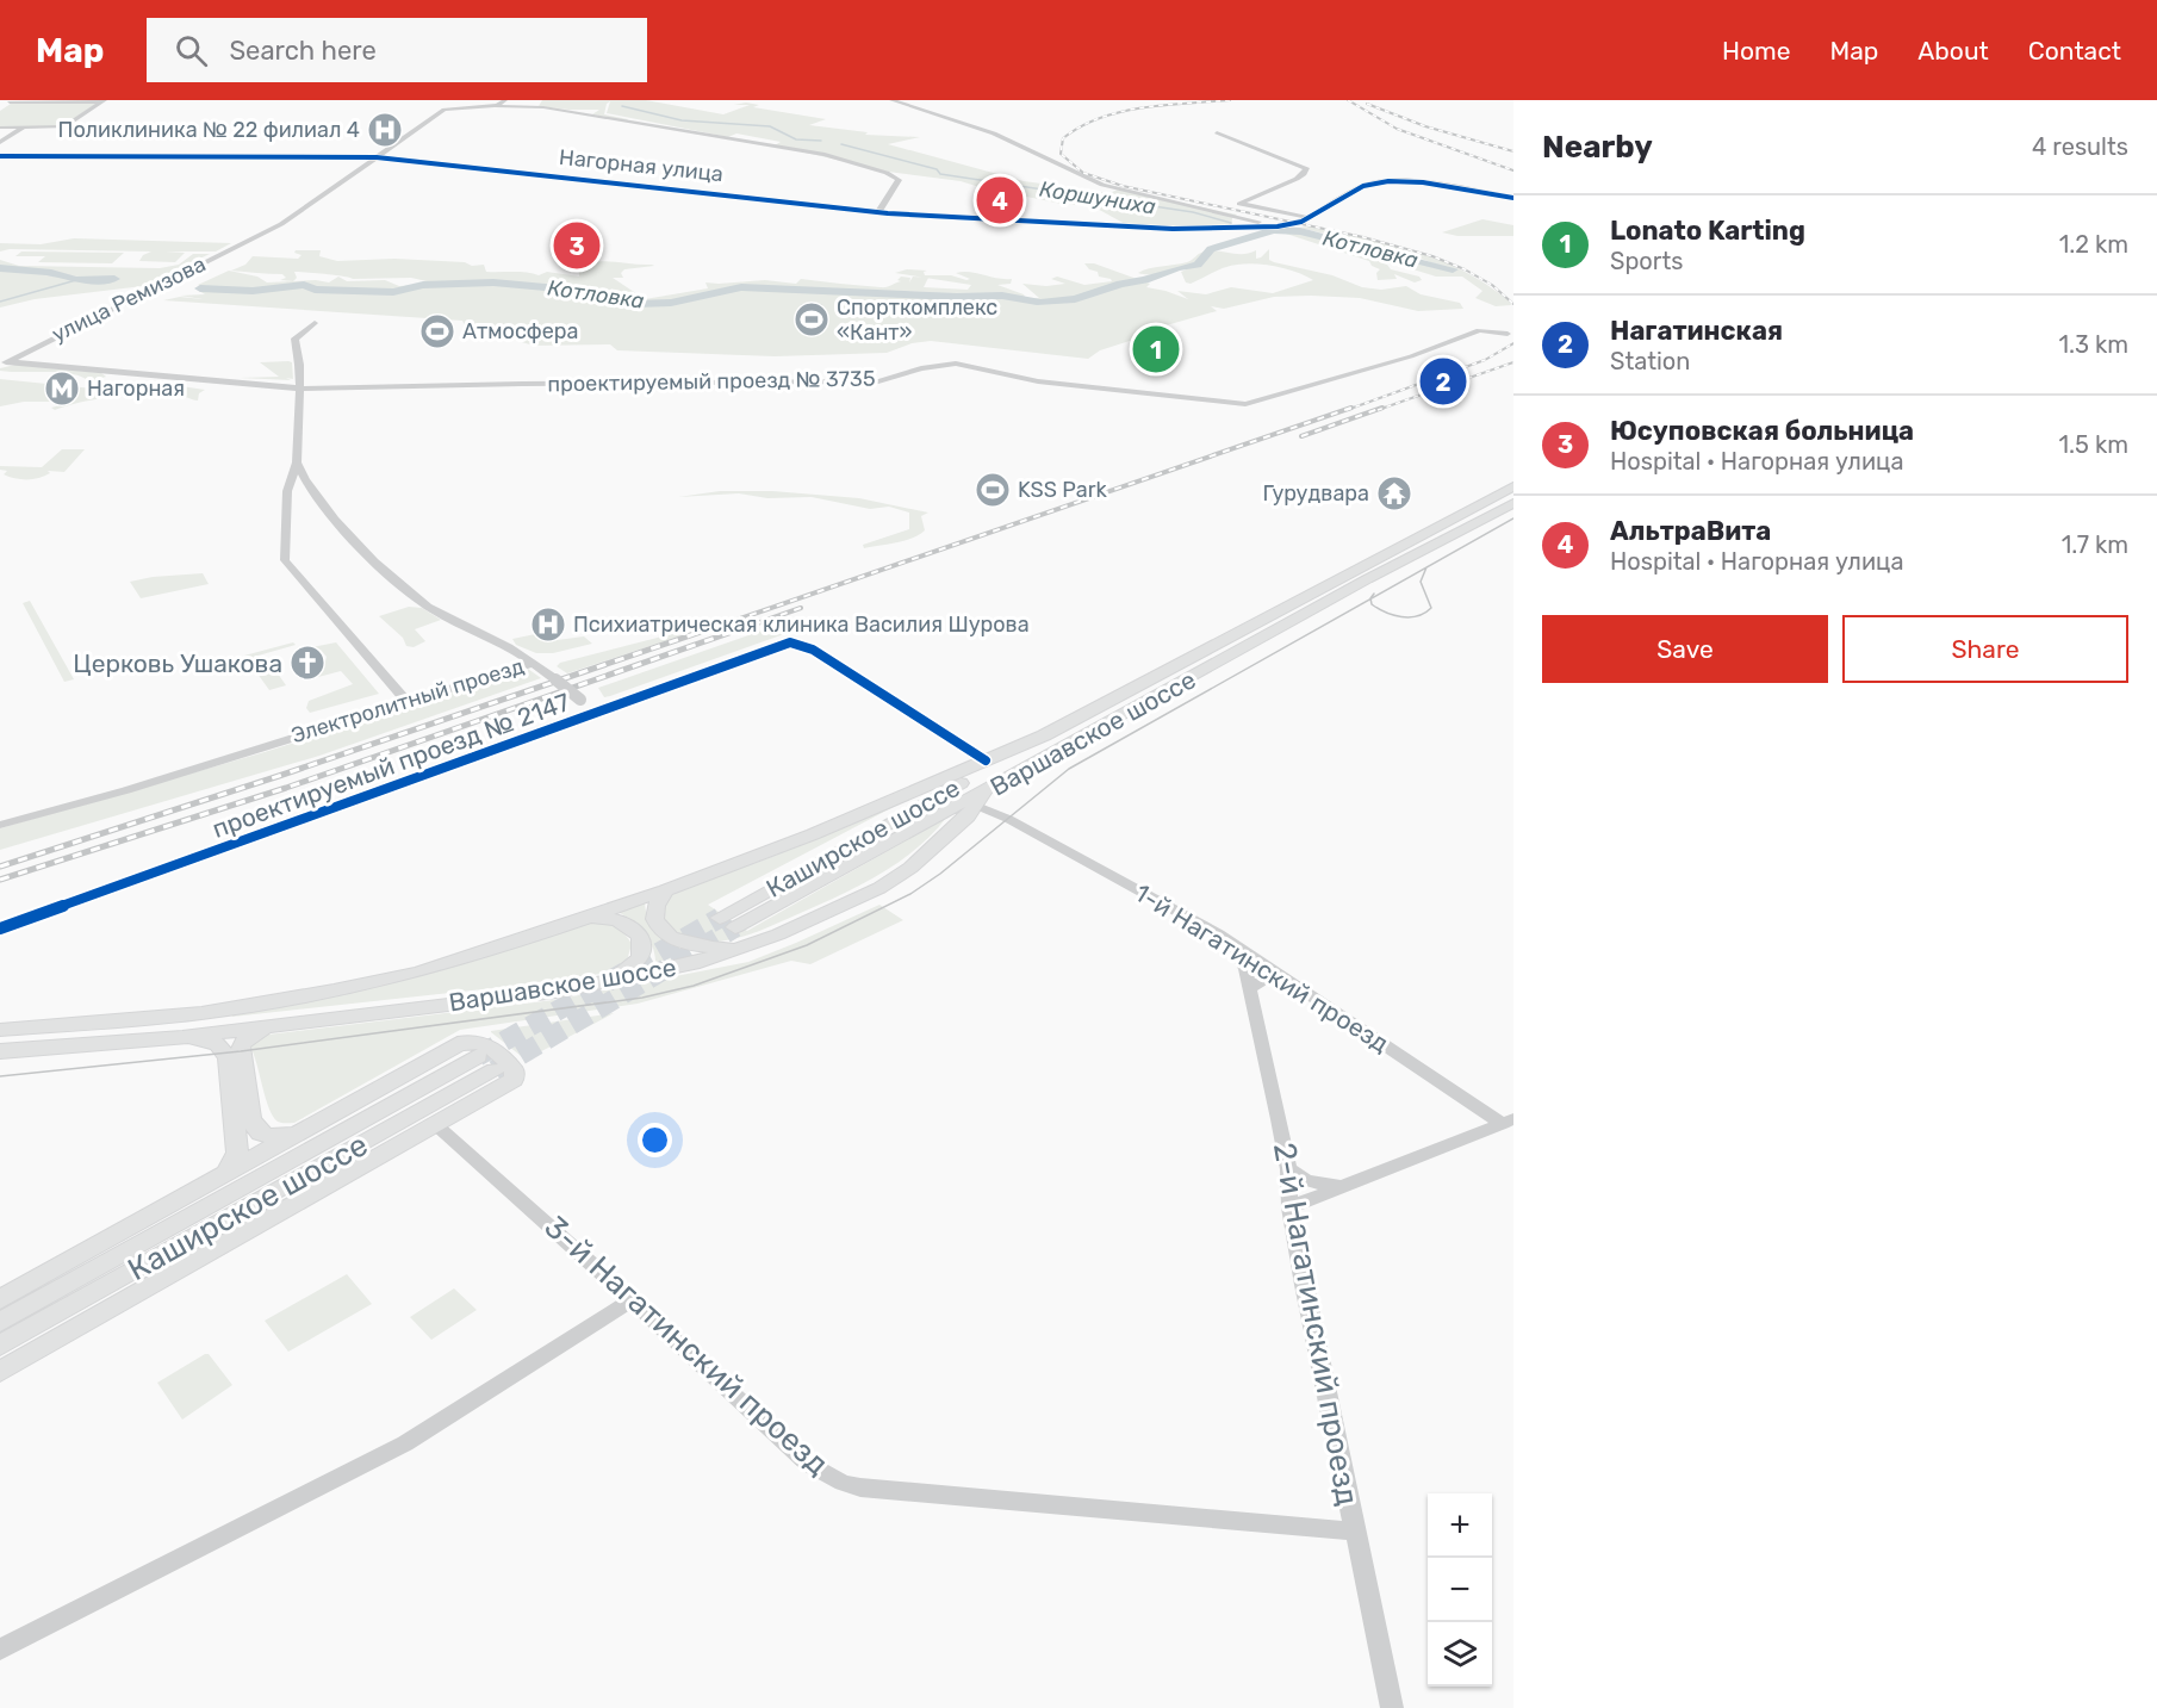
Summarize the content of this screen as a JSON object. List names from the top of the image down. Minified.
{"streets":{"main road":["Варшавское шоссе","Каширское шоссе"],"street":["Нагорная улица","улица Ремизова","проектируемый проезд № 3735","Электролитный проезд","проектируемый проезд № 2147","1-й Нагатинский проезд","2-й Нагатинский проезд","3-й Нагатинский проезд"]},"crossings":[["Варшавское шоссе","проектируемый проезд № 2147"],["Варшавское шоссе","Каширское шоссе"],["Варшавское шоссе","1-й Нагатинский проезд"],["Каширское шоссе","1-й Нагатинский проезд"],["1-й Нагатинский проезд","2-й Нагатинский проезд"],["2-й Нагатинский проезд","3-й Нагатинский проезд"]],"water":["Коршуниха","Котловка"],"places":{"hospital":["Поликлиника № 22 филиал 4","Психиатрическая клиника Василия Шурова"],"sports":["Спорткомплекс «Кант»","Атмосфера","KSS Park"],"metro station":["Нагорная"],"temple":["Гурудвара"],"church":["Церковь Ушакова"]},"page":{"header":"Map","search":"Search here","nav":["Home","Map","About","Contact"],"heading":["Nearby","4 results"],"pins":["4","3","1","2"],"list":[{"mark":"1","name":"Lonato Karting","note":"Sports","value":"1.2 km"},{"mark":"2","name":"Нагатинская","note":"Station","value":"1.3 km"},{"mark":"3","name":"Юсуповская больница","note":"Hospital · Нагорная улица","value":"1.5 km"},{"mark":"4","name":"АльтраВита","note":"Hospital · Нагорная улица","value":"1.7 km"}],"buttons":["Save","Share"],"map_buttons":["+","−"]}}
